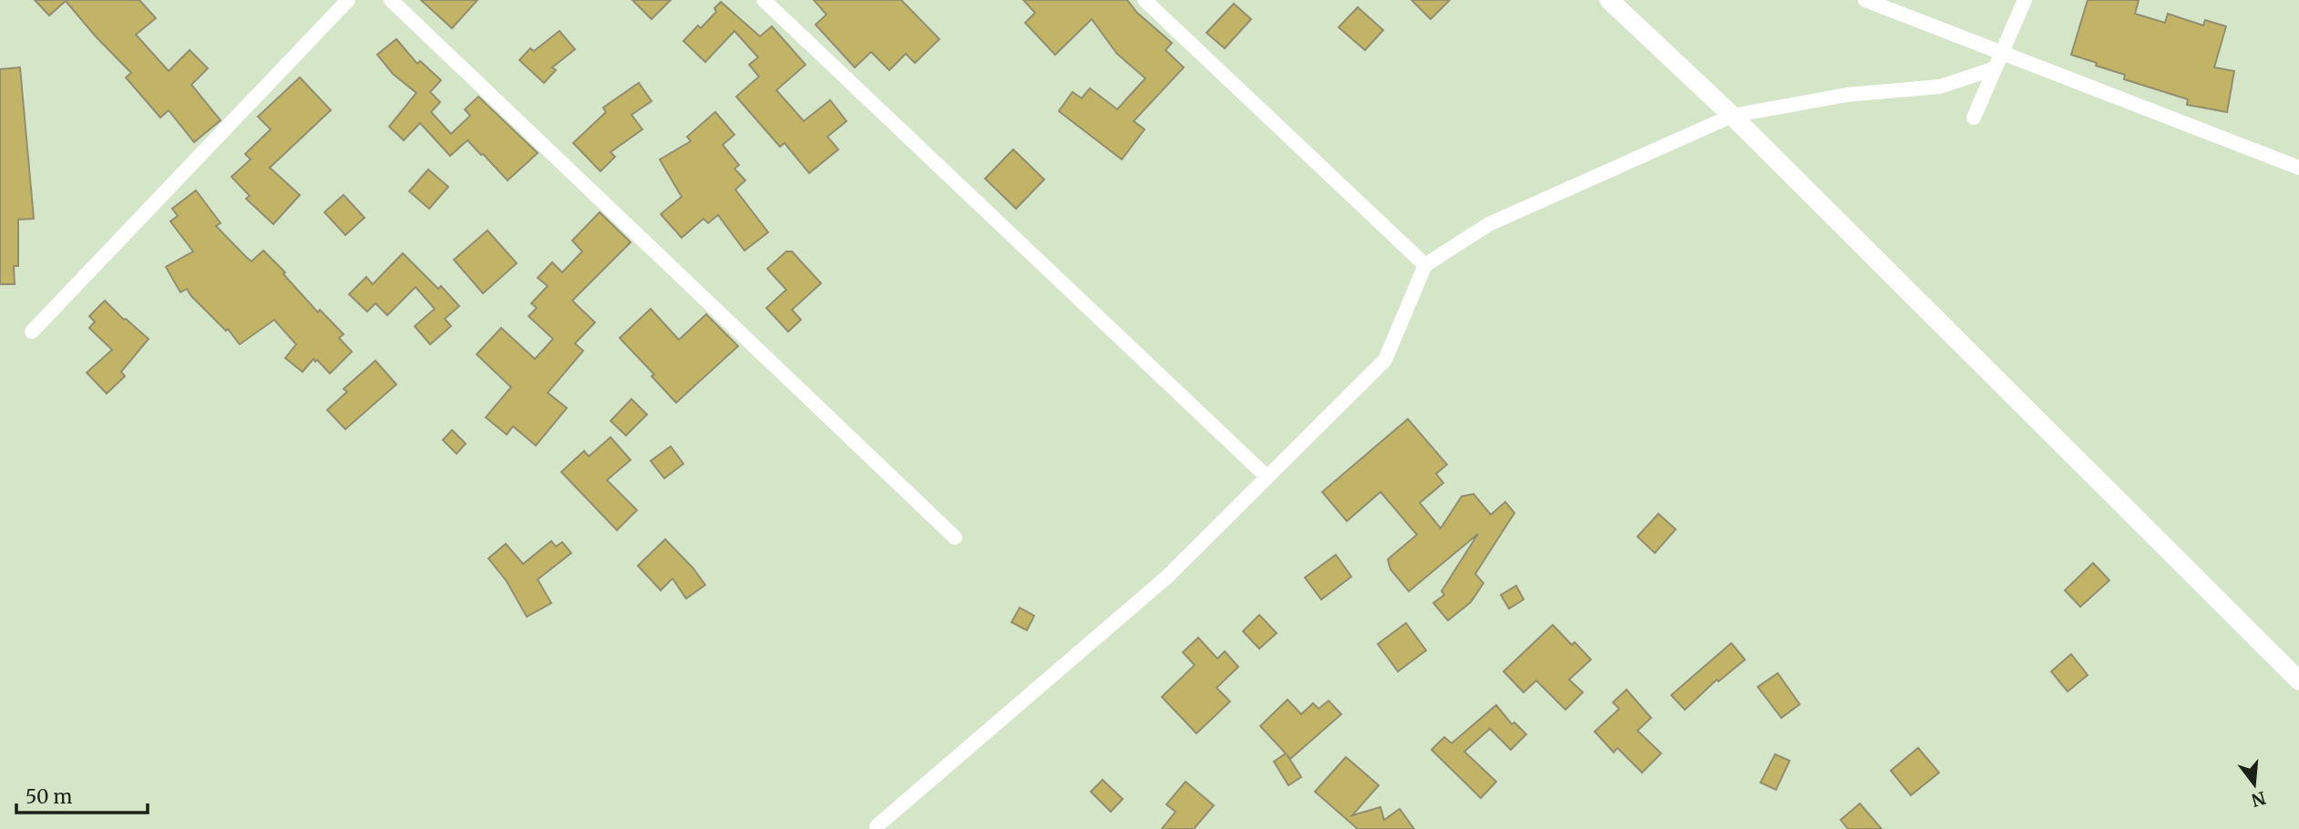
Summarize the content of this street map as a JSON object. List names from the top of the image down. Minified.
{"scale_bar":"50 m","north":"bottom"}
